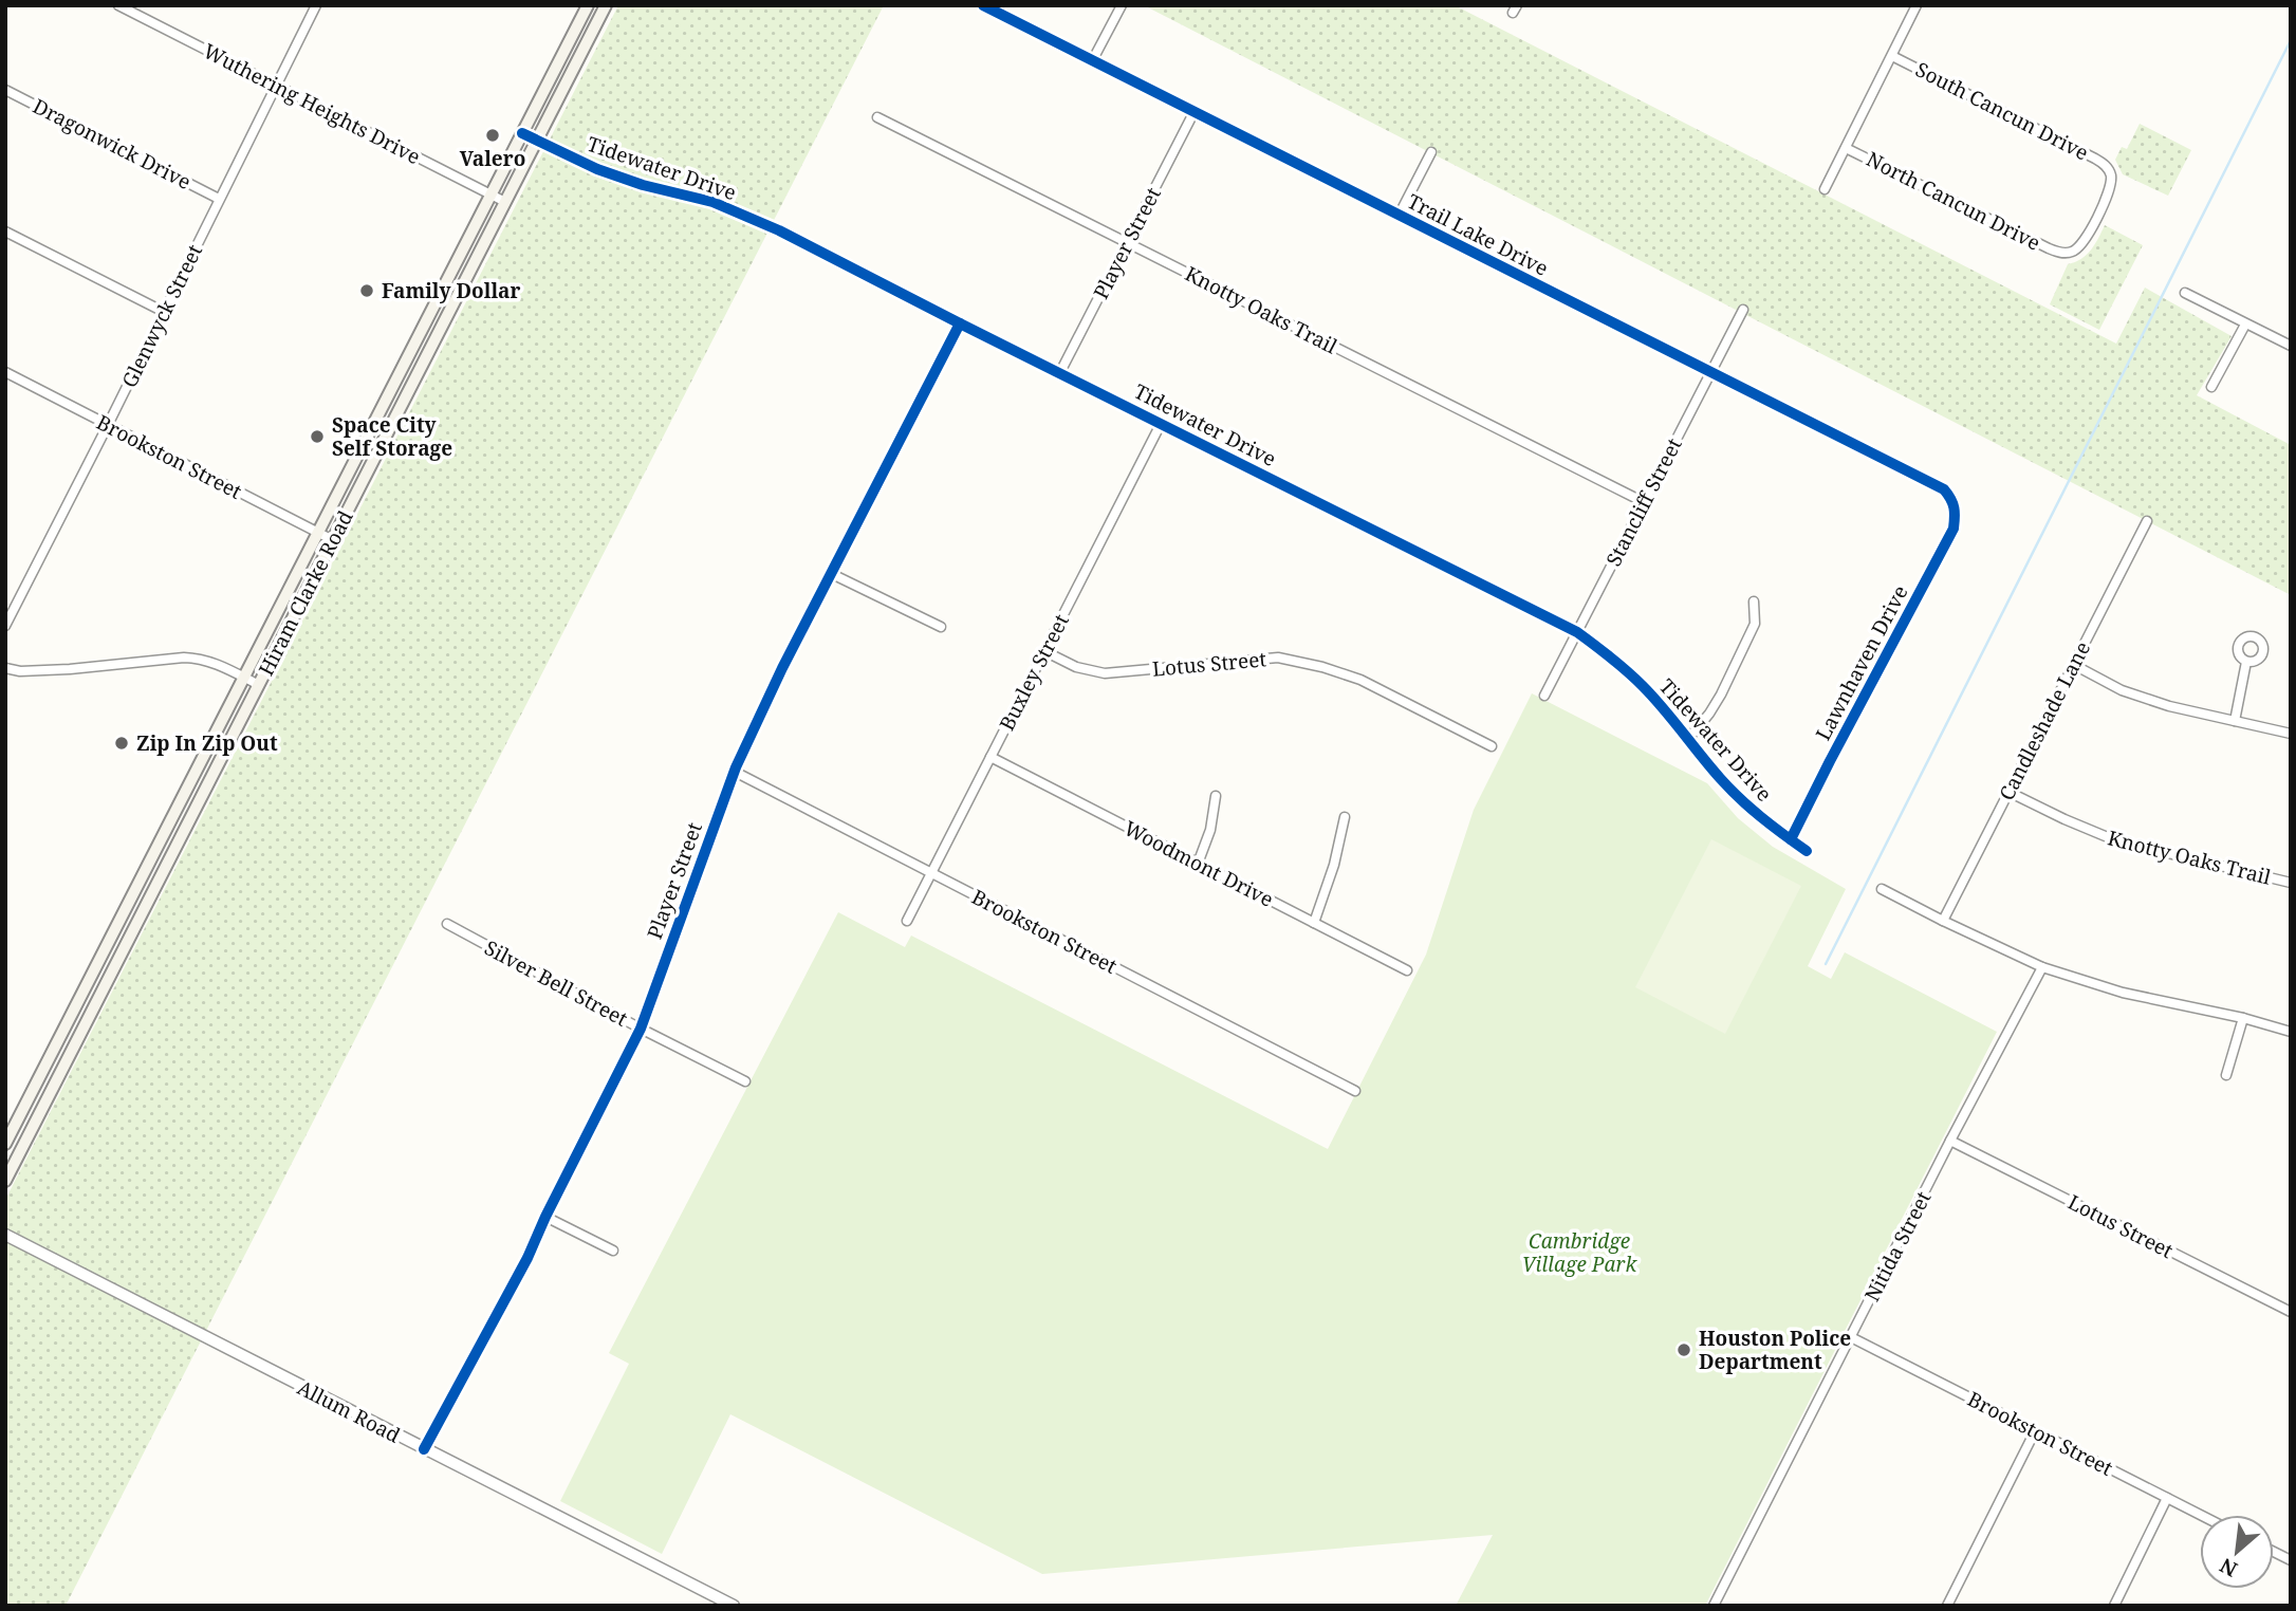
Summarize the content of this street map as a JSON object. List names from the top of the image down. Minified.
{"streets":{"main road":["Hiram Clarke Road"],"street":["Wuthering Heights Drive","South Cancun Drive","Dragonwick Drive","Tidewater Drive","North Cancun Drive","Trail Lake Drive","Player Street","Knotty Oaks Trail","Glenwyck Street","Brookston Street","Stancliff Street","Lawnhaven Drive","Lotus Street","Buxley Street","Candleshade Lane","Woodmont Drive","Silver Bell Street","Nitida Street","Allum Road"]},"crossings":[["Wuthering Heights Drive","Glenwyck Street"],["Wuthering Heights Drive","Hiram Clarke Road"],["South Cancun Drive","North Cancun Drive"],["Dragonwick Drive","Glenwyck Street"],["Tidewater Drive","Player Street"],["Tidewater Drive","Stancliff Street"],["Tidewater Drive","Hiram Clarke Road"],["Tidewater Drive","Lawnhaven Drive"],["Tidewater Drive","Buxley Street"],["Trail Lake Drive","Player Street"],["Trail Lake Drive","Stancliff Street"],["Trail Lake Drive","Lawnhaven Drive"],["Player Street","Knotty Oaks Trail"],["Player Street","Brookston Street"],["Player Street","Silver Bell Street"],["Player Street","Allum Road"],["Knotty Oaks Trail","Stancliff Street"],["Knotty Oaks Trail","Candleshade Lane"],["Glenwyck Street","Brookston Street"],["Brookston Street","Hiram Clarke Road"],["Brookston Street","Buxley Street"],["Brookston Street","Nitida Street"],["Lotus Street","Buxley Street"],["Lotus Street","Nitida Street"],["Buxley Street","Woodmont Drive"]],"parks":["Cambridge Village Park"],"places":["Valero","Family Dollar","Space City Self Storage","Zip In Zip Out","Houston Police Department"],"north":"bottom left"}
